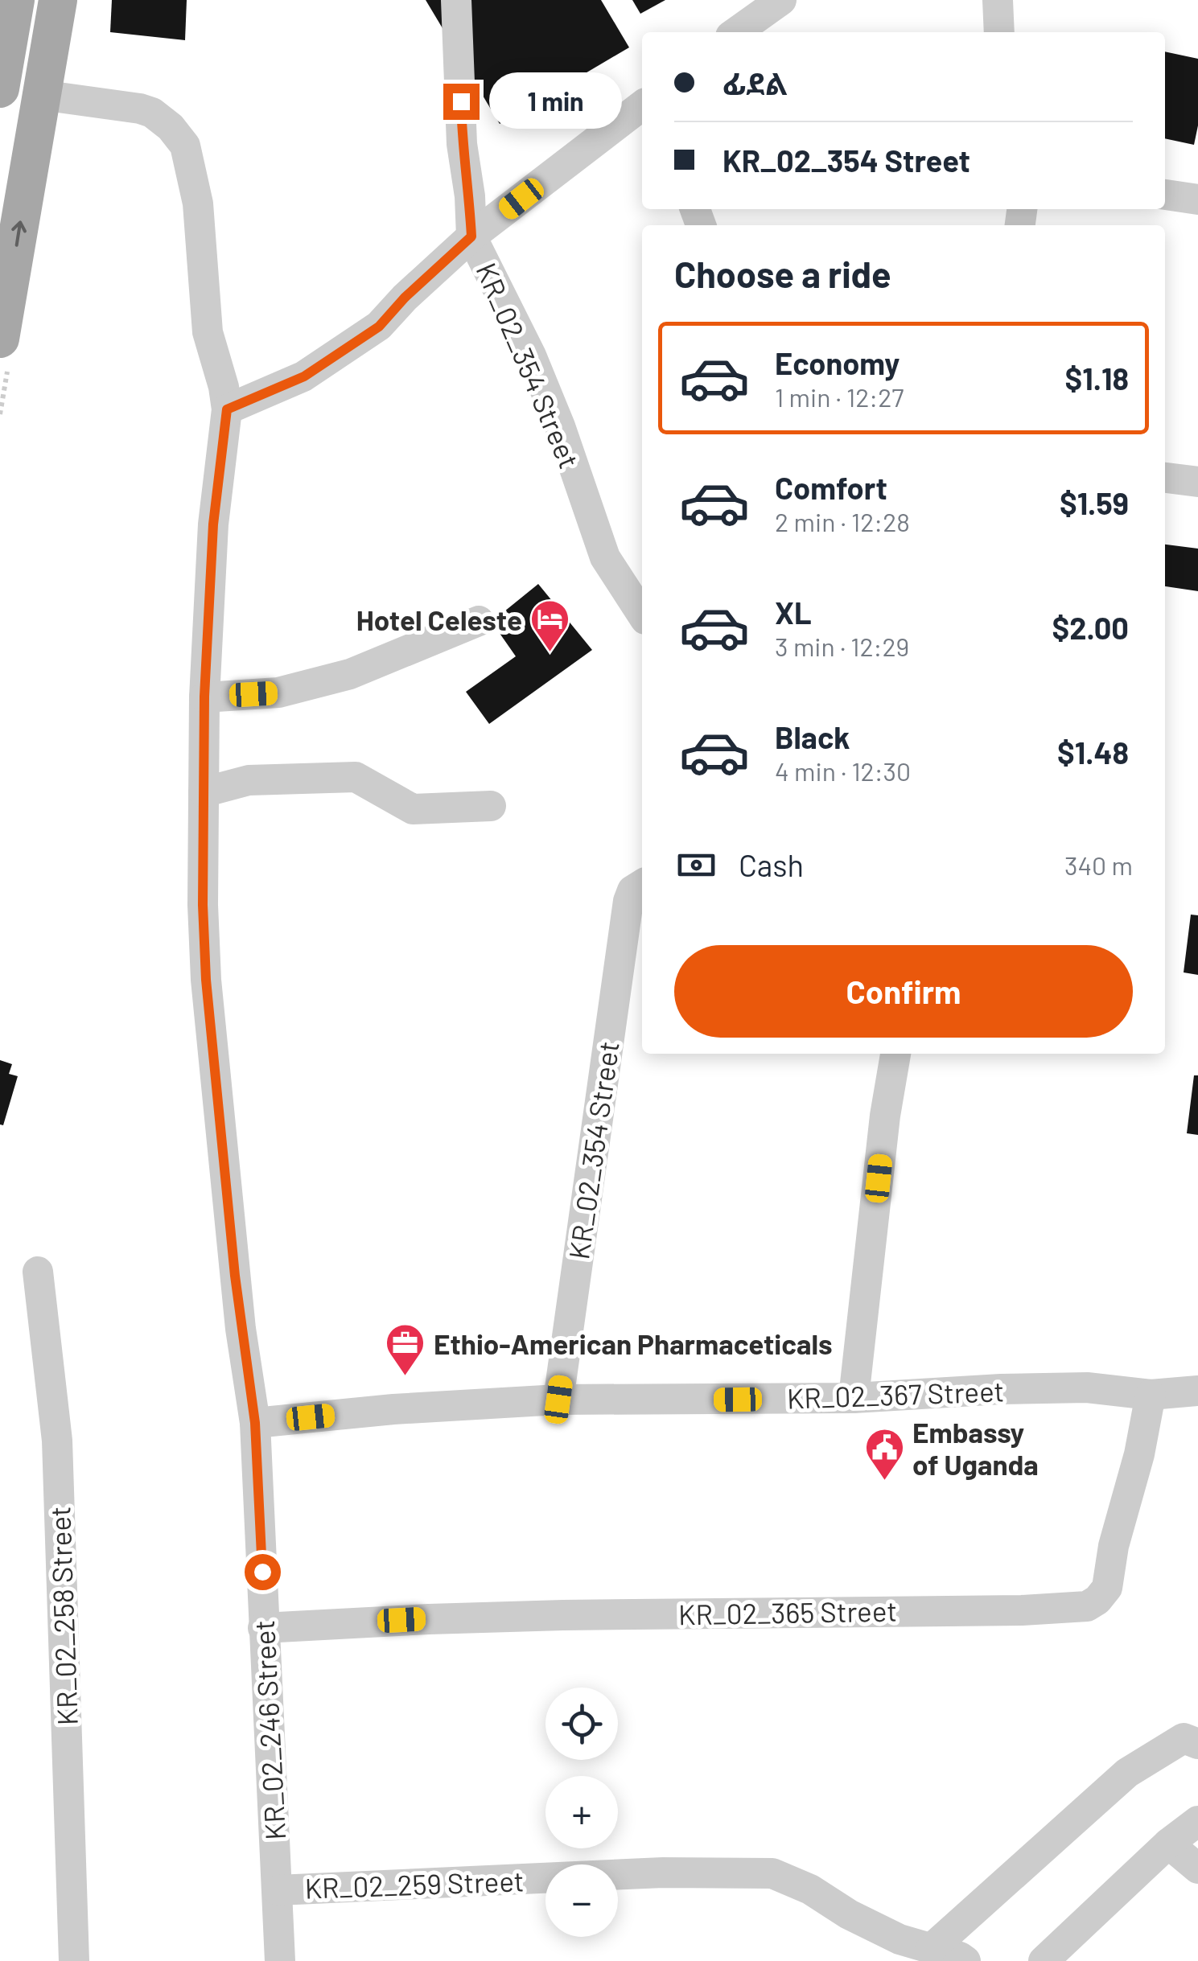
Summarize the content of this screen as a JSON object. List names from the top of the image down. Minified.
{"streets":{"street":["KR_02_354 Street","KR_02_367 Street","KR_02_365 Street","KR_02_258 Street","KR_02_246 Street","KR_02_259 Street"]},"crossings":[["KR_02_354 Street","KR_02_367 Street"],["KR_02_367 Street","KR_02_365 Street"],["KR_02_367 Street","KR_02_246 Street"],["KR_02_365 Street","KR_02_246 Street"],["KR_02_246 Street","KR_02_259 Street"]],"places":{"hotel":["Hotel Celeste"],"office":["Ethio-American Pharmaceticals"],"public building":["Embassy of Uganda"]},"page":{"banner":["ፊደል","KR_02_354 Street"],"bubble":"1 min","heading":"Choose a ride","list":[{"name":"Economy","note":"1 min · 12:27","value":"$1.18"},{"name":"Comfort","note":"2 min · 12:28","value":"$1.59"},{"name":"XL","note":"3 min · 12:29","value":"$2.00"},{"name":"Black","note":"4 min · 12:30","value":"$1.48"}],"pay":["Cash","340 m"],"buttons":"Confirm","map_buttons":["+","−"]}}
